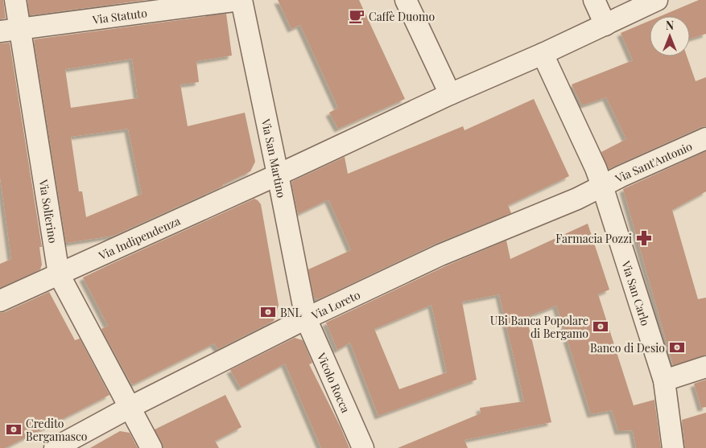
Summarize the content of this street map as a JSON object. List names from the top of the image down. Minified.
{"streets":{"street":["Via Statuto","Via San Martino","Via Sant'Antonio","Via Solferino","Via Indipendenza","Via San Carlo","Via Loreto","Vicolo Rocca"]},"crossings":[["Via Statuto","Via San Martino"],["Via Statuto","Via Solferino"],["Via San Martino","Via Indipendenza"],["Via San Martino","Via Loreto"],["Via San Martino","Vicolo Rocca"],["Via Sant'Antonio","Via San Carlo"],["Via Sant'Antonio","Via Loreto"],["Via Solferino","Via Indipendenza"],["Via Solferino","Via Loreto"],["Via Indipendenza","Via San Carlo"],["Via San Carlo","Via Loreto"],["Via Loreto","Vicolo Rocca"]],"places":{"cafe":["Caffè Duomo"],"pharmacy":["Farmacia Pozzi"],"bank":["BNL","UBi Banca Popolare di Bergamo","Banco di Desio","Credito Bergamasco"]},"north":"top"}
